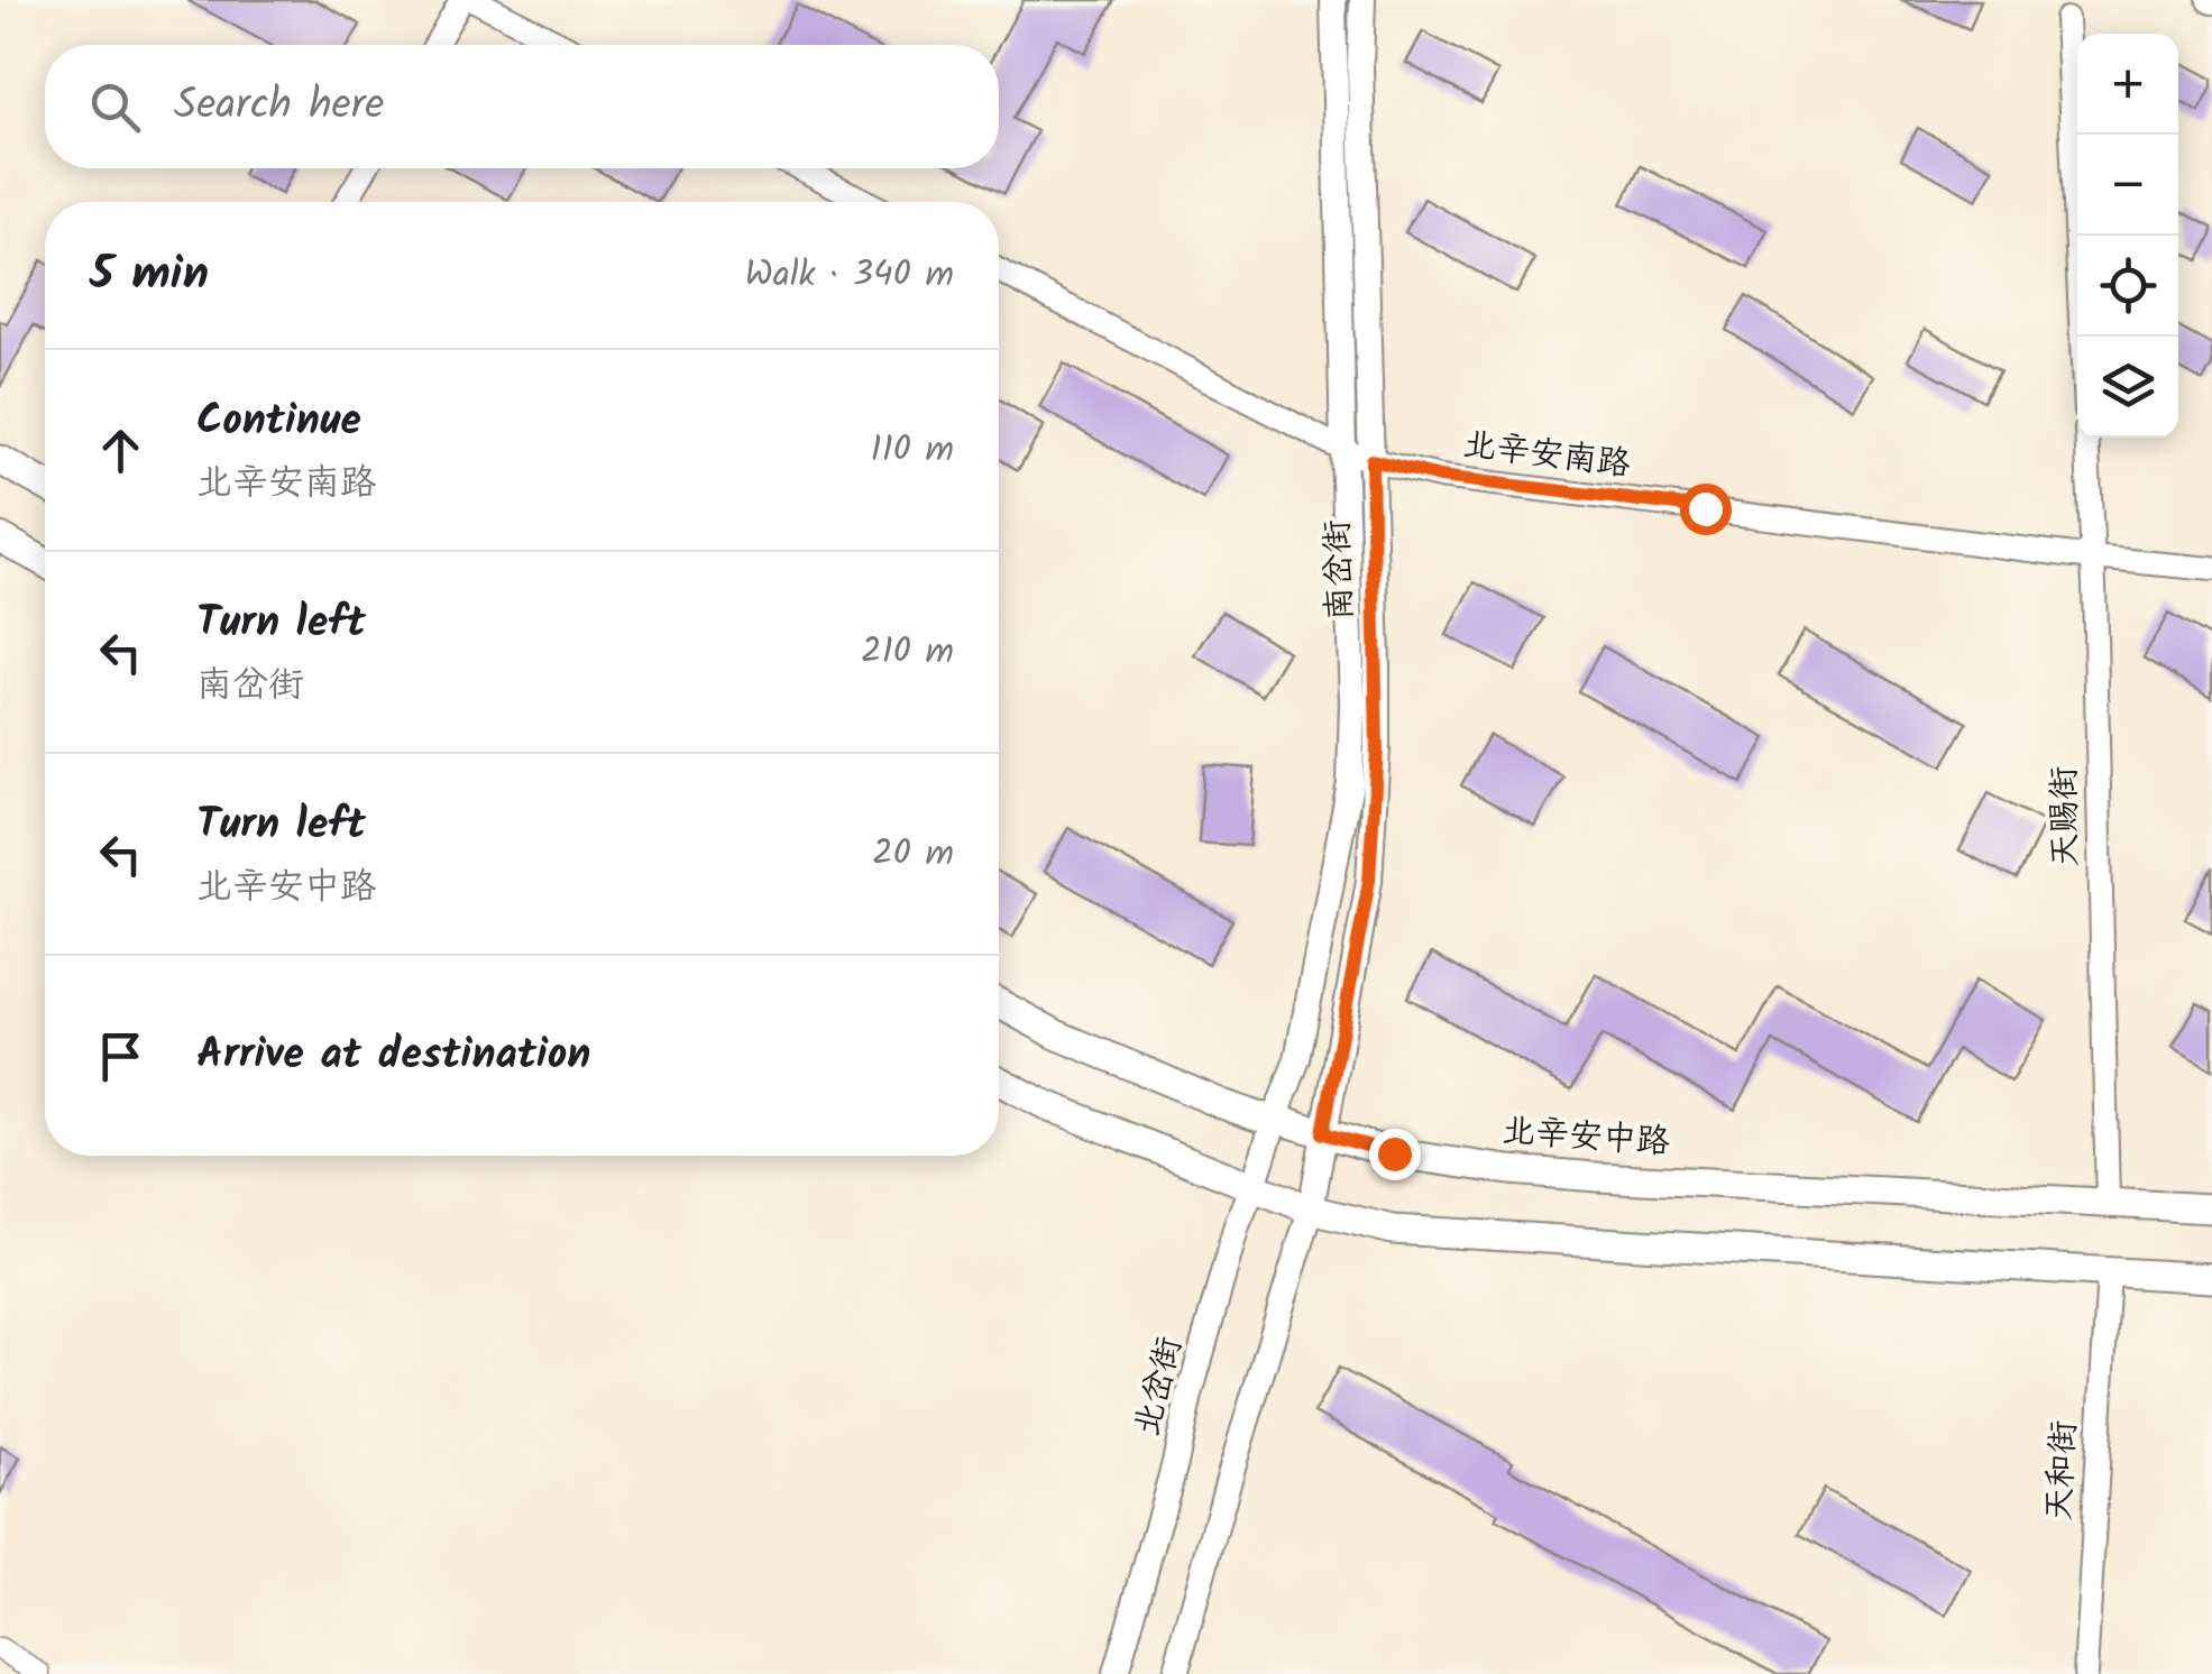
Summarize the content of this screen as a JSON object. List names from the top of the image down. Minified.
{"streets":{"main road":["南岔街","北辛安中路","北岔街"],"street":["北辛安南路","天赐街","天和街"]},"crossings":[["北辛安南路","南岔街"],["北辛安南路","天赐街"],["南岔街","北辛安中路"],["南岔街","北岔街"],["天赐街","北辛安中路"],["北辛安中路","北岔街"]],"page":{"map_buttons":["+","−"],"search":"Search here","heading":["5 min","Walk · 340 m"],"list":[["Continue","北辛安南路","110 m"],["Turn left","南岔街","210 m"],["Turn left","北辛安中路","20 m"],"Arrive at destination"]}}
